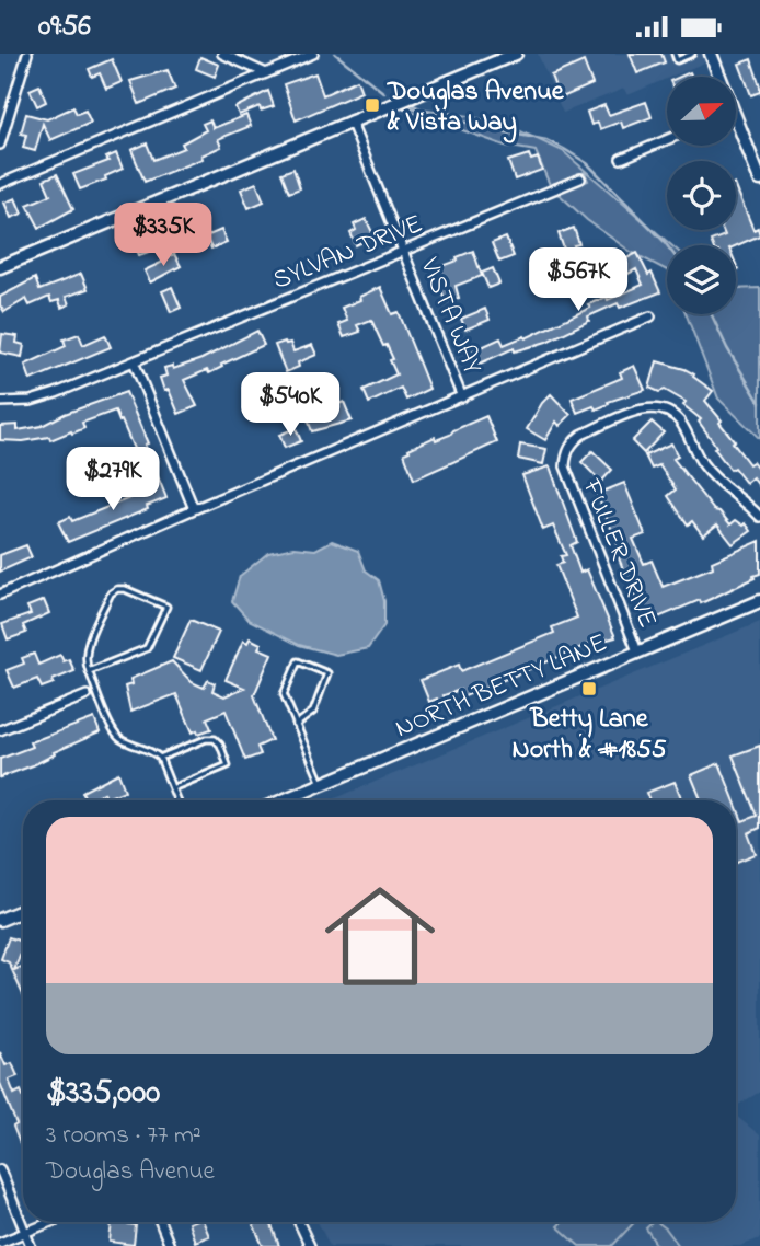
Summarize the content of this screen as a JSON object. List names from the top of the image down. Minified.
{"streets":{"main road":["NORTH BETTY LANE"],"street":["SYLVAN DRIVE","VISTA WAY","FULLER DRIVE"]},"crossings":[["SYLVAN DRIVE","VISTA WAY"],["FULLER DRIVE","NORTH BETTY LANE"]],"places":{"transit":["Douglas Avenue & Vista Way","Betty Lane North & #1855"]},"north":"right","page":{"status":"09:56","price":["$335K","$567K","$540K","$279K"],"list":[{"name":"$335,000","note":"3 rooms · 77 m² · Douglas Avenue"}]}}
